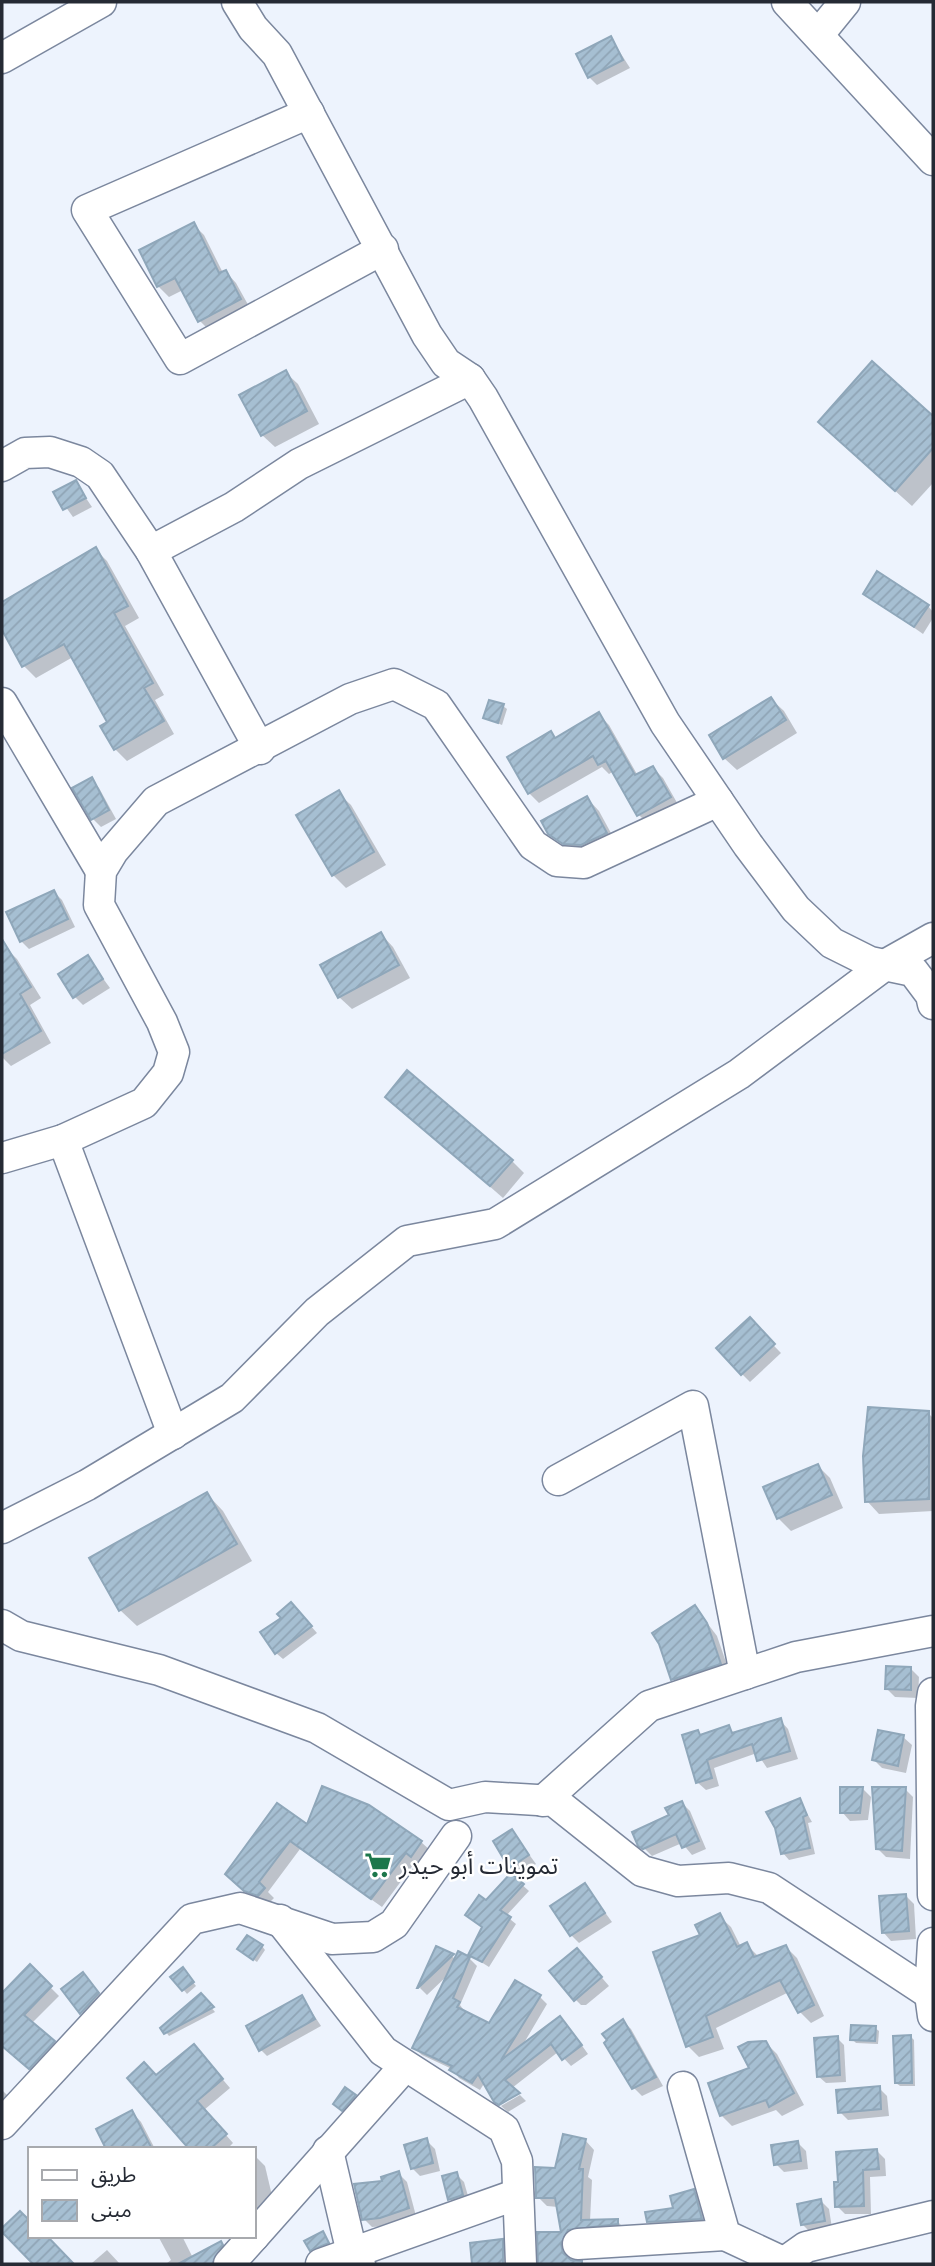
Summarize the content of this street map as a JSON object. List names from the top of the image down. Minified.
{"places":{"supermarket":["تموينات أبو حيدر"]},"legend":["طريق","مبنى"]}
